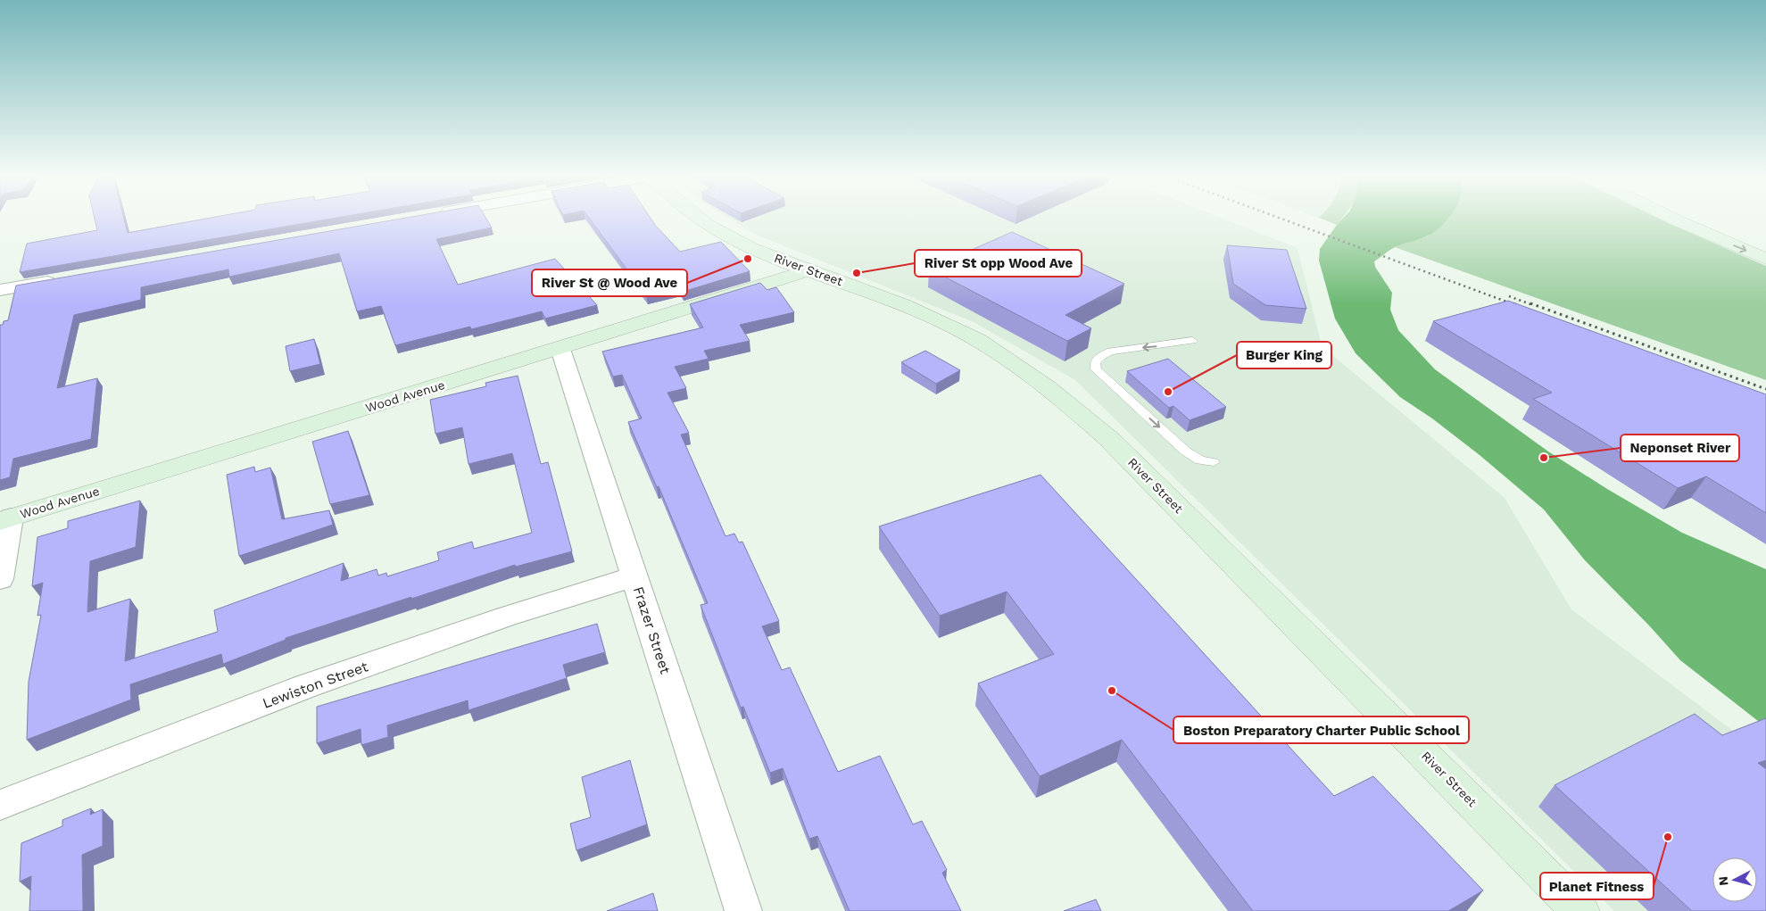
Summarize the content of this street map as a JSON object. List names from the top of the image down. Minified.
{"streets":{"main road":["River Street","Wood Avenue"],"street":["Frazer Street","Lewiston Street"]},"crossings":[["River Street","Wood Avenue"],["Wood Avenue","Frazer Street"],["Frazer Street","Lewiston Street"]],"places":["River St @ Wood Ave","River St opp Wood Ave","Burger King","Neponset River","Boston Preparatory Charter Public School","Planet Fitness"],"north":"left"}
